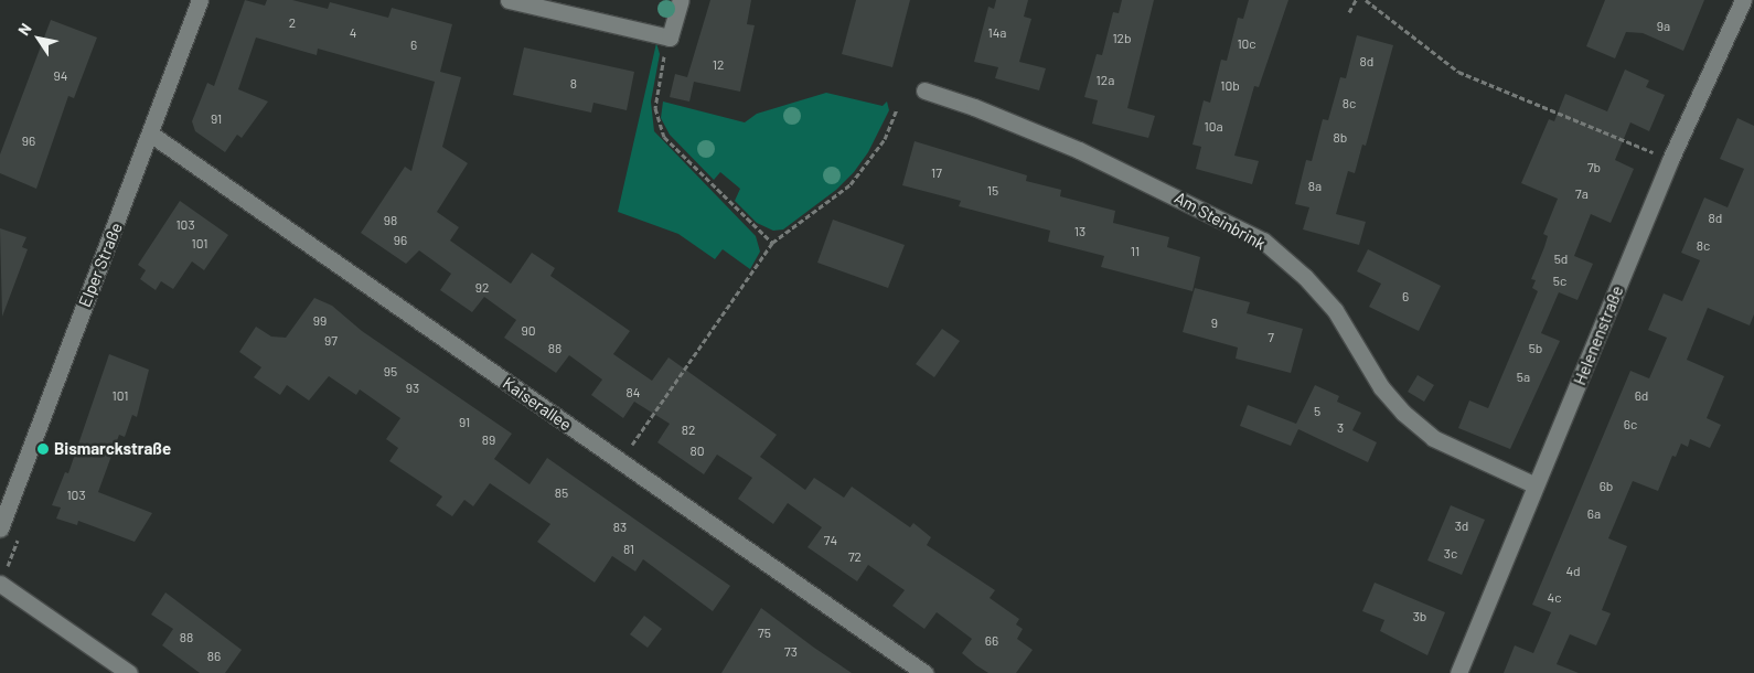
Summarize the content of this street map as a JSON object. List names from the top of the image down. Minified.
{"streets":{"street":["Am Steinbrink","Elper Straße","Helenenstraße","Kaiserallee"]},"crossings":[["Am Steinbrink","Helenenstraße"],["Elper Straße","Kaiserallee"]],"places":["Bismarckstraße"],"house_numbers":["2","9a","4","14a","12b","10c","6","8d","12","94","12a","8","10b","8c","91","10a","8b","96","7b","17","8a","15","7a","8d","98","103","13","96","101","8c","11","5d","5c","92","6","99","9","90","7","97","88","5b","95","5a","93","84","101","6d","5","91","6c","3","82","89","80","6b","85","103","6a","3d","83","74","81","3c","72","4d","4c","3b","75","88","66","73","86"],"north":"top left"}
